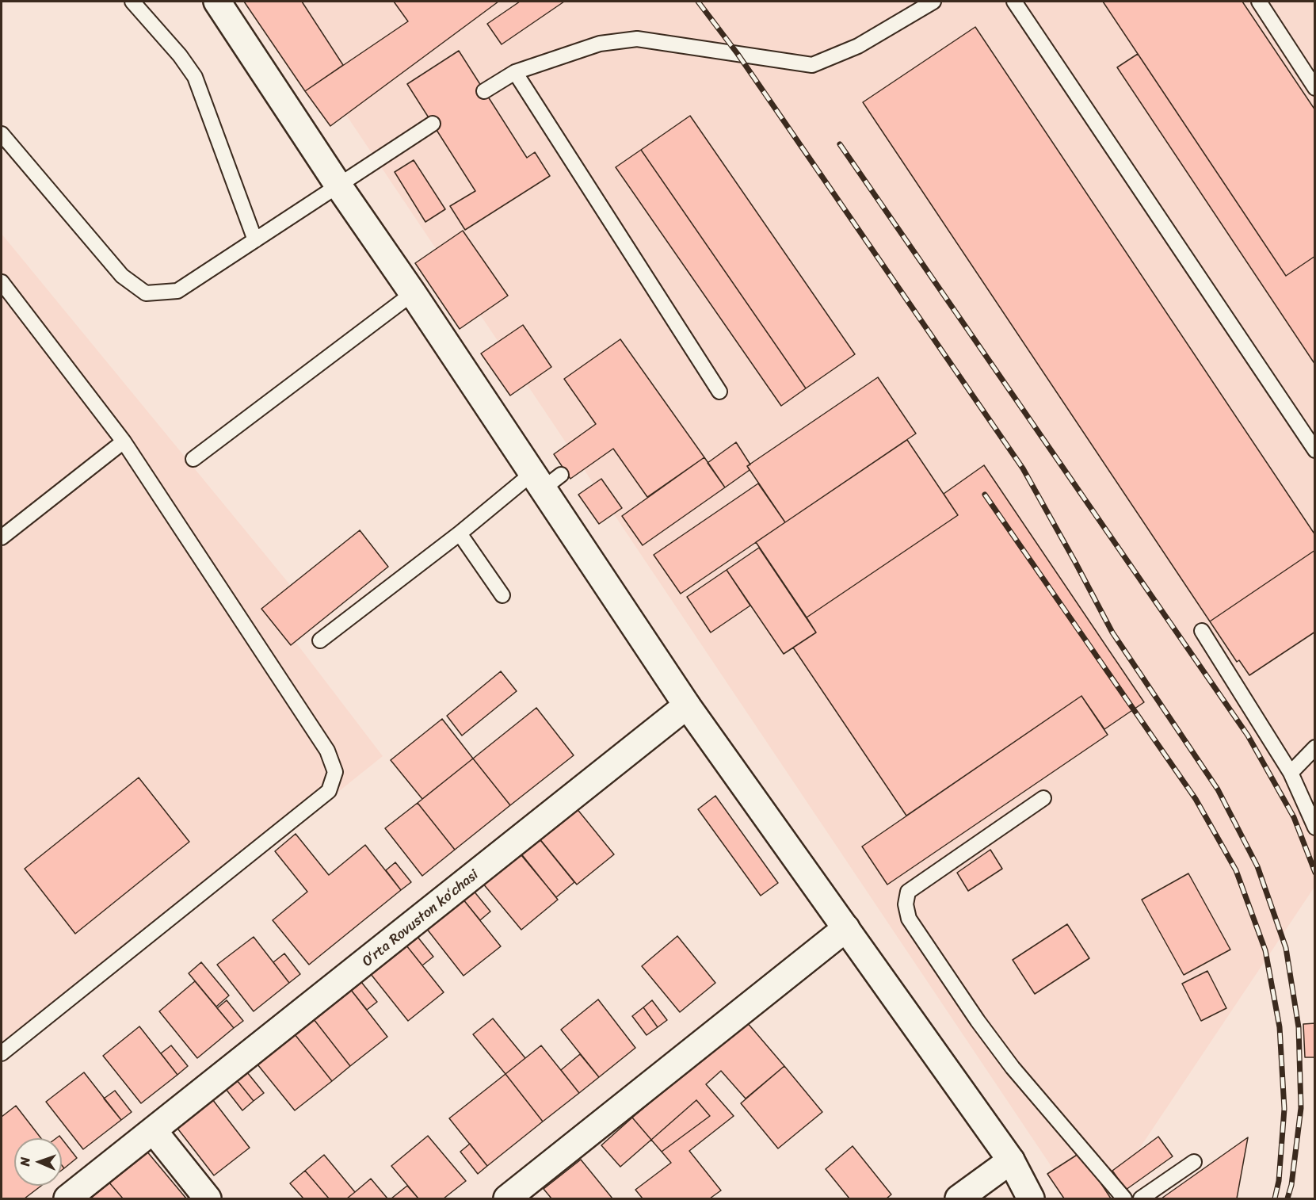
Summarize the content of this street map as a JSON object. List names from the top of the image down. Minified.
{"streets":{"street":["Oʻrta Rovuston koʻchasi"]},"north":"left"}
